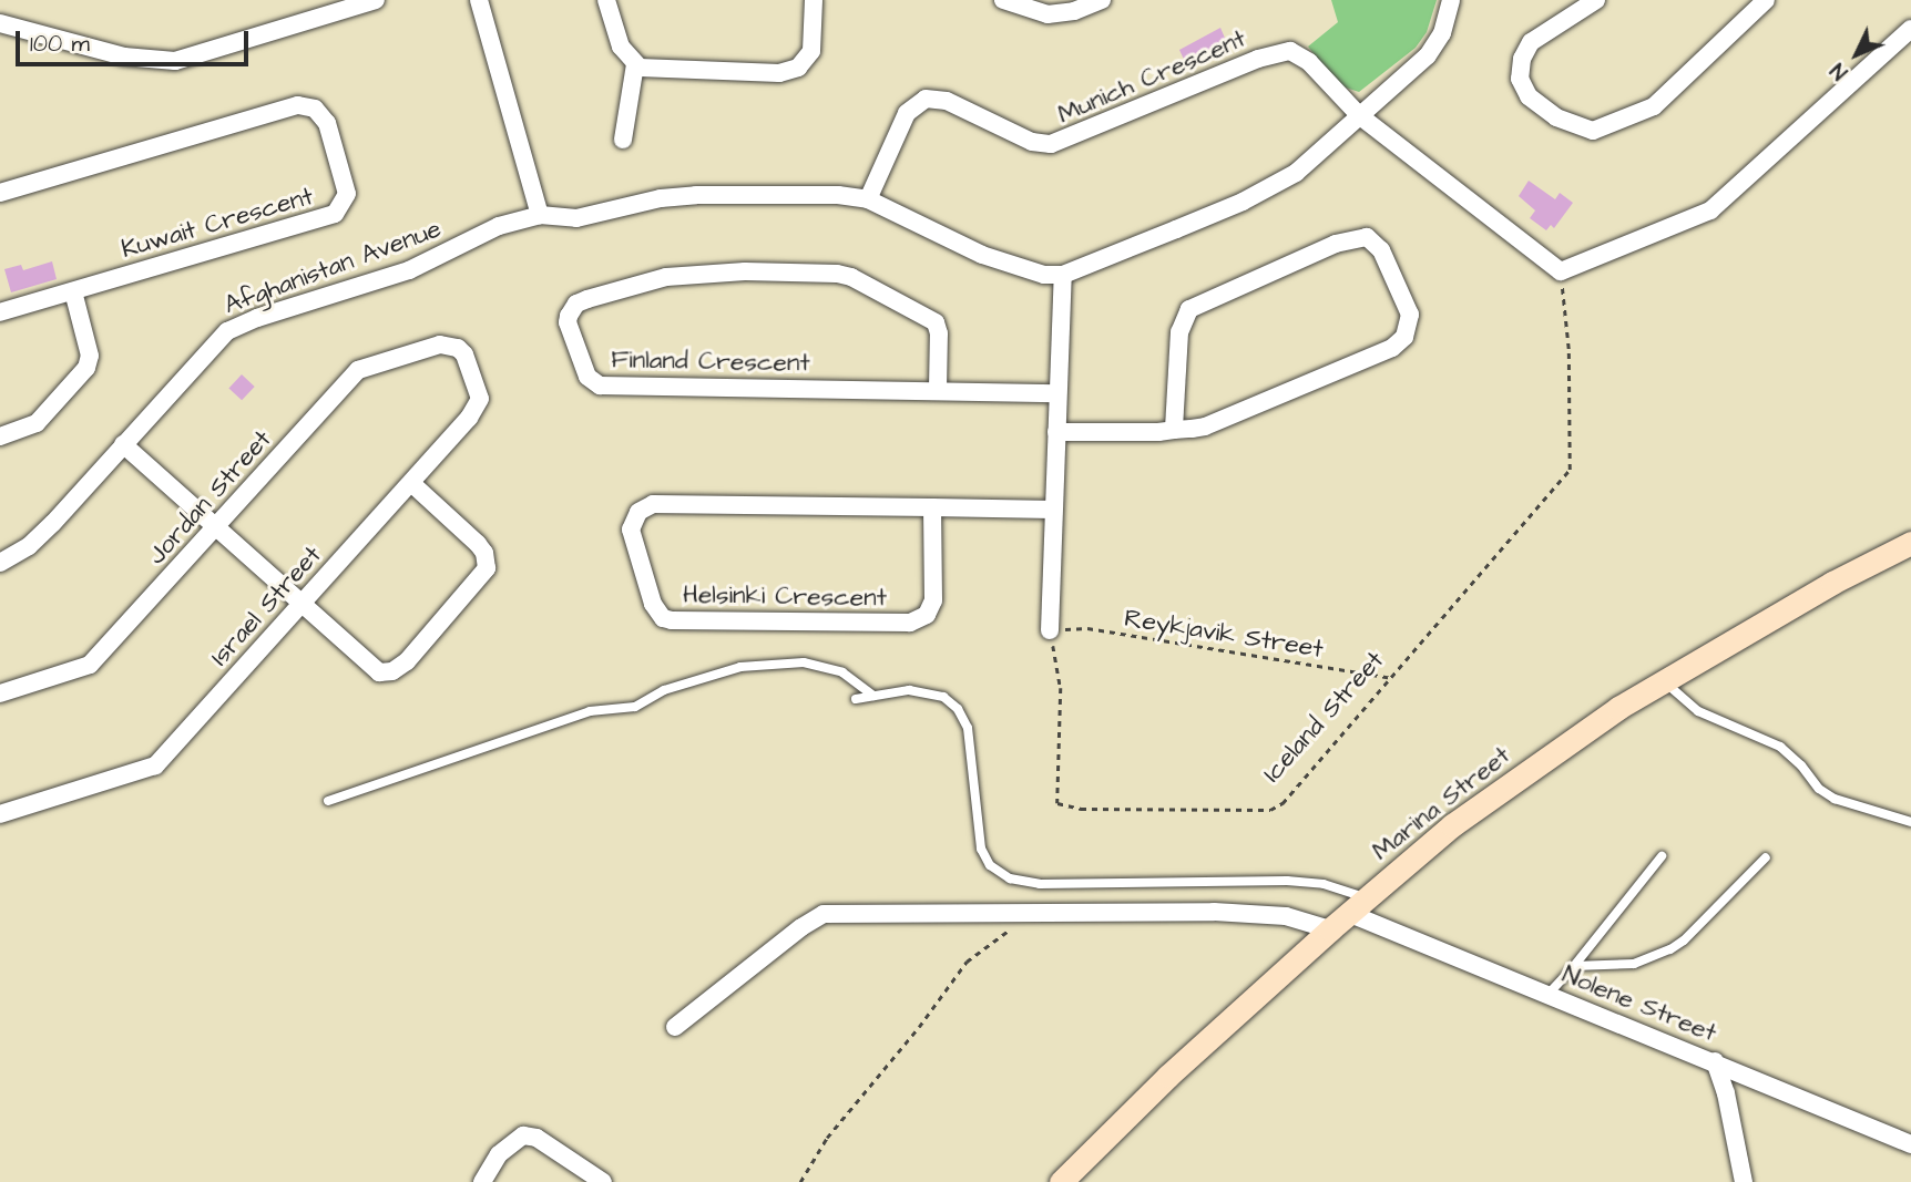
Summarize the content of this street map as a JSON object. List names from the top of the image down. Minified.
{"streets":{"main road":["Marina Street"],"street":["Munich Crescent","Kuwait Crescent","Afghanistan Avenue","Finland Crescent","Jordan Street","Helsinki Crescent","Israel Street","Nolene Street"],"path":["Reykjavik Street","Iceland Street"]},"crossings":[["Munich Crescent","Afghanistan Avenue"],["Jordan Street","Israel Street"],["Reykjavik Street","Iceland Street"],["Marina Street","Nolene Street"]],"scale_bar":"100 m","north":"bottom left"}
